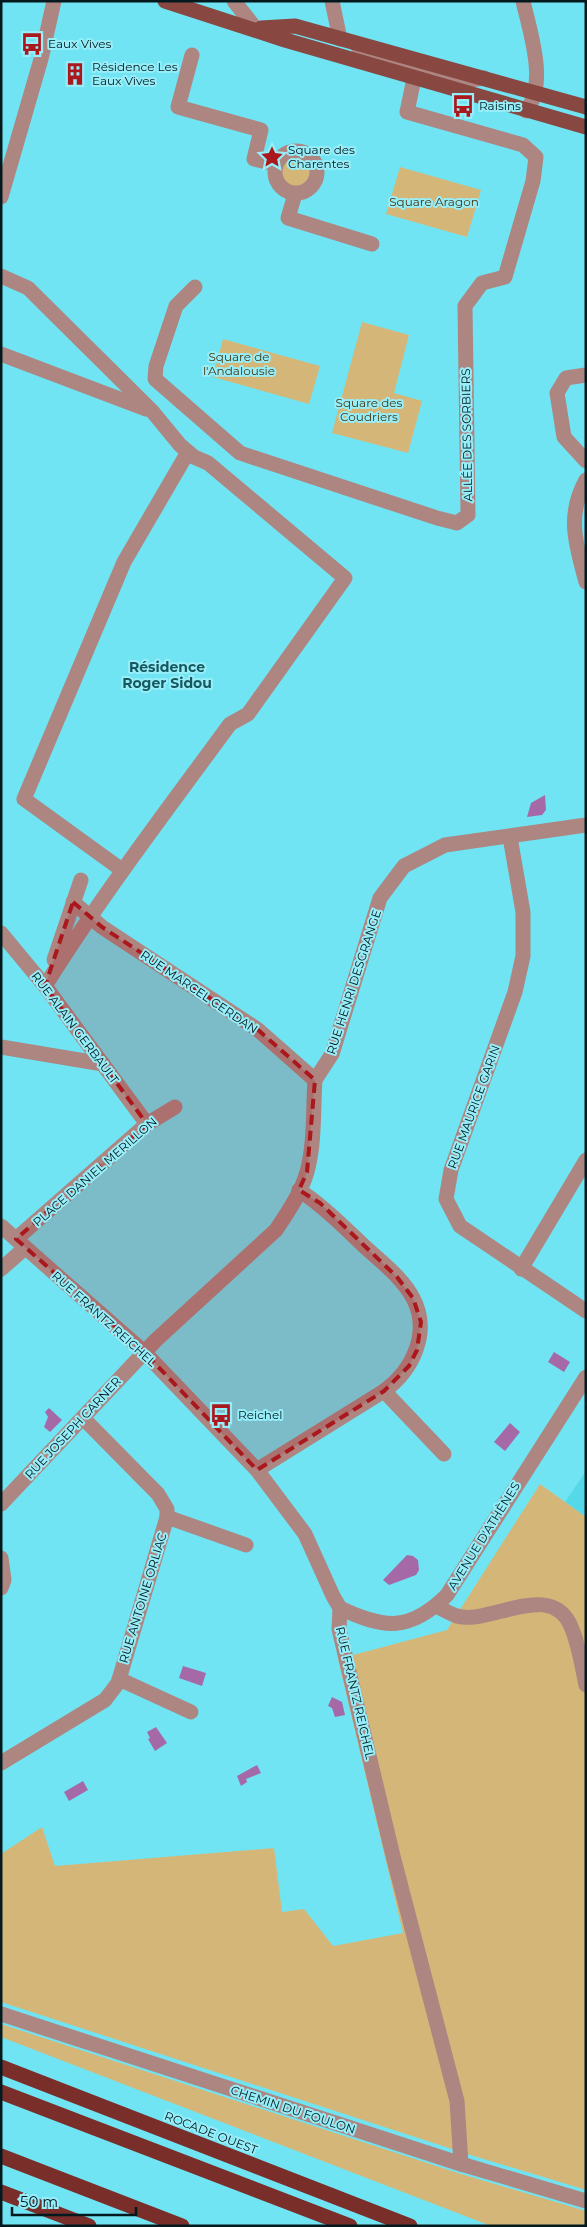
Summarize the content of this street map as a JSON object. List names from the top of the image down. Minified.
{"streets":{"highway":["ROCADE OUEST"],"street":["ALLÉE DES SORBIERS","RUE HENRI DESGRANGE","RUE MARCEL CERDAN","RUE ALAIN GERBAULT","RUE MAURICE GARIN","PLACE DANIEL MERILLON","RUE FRANTZ REICHEL","RUE JOSEPH CARNER","AVENUE D'ATHÈNES","RUE ANTOINE ORLIAC","CHEMIN DU FOULON"]},"crossings":[["RUE HENRI DESGRANGE","RUE MARCEL CERDAN"],["RUE HENRI DESGRANGE","RUE MAURICE GARIN"],["RUE ALAIN GERBAULT","PLACE DANIEL MERILLON"],["PLACE DANIEL MERILLON","RUE FRANTZ REICHEL"],["RUE FRANTZ REICHEL","RUE JOSEPH CARNER"],["RUE FRANTZ REICHEL","AVENUE D'ATHÈNES"],["RUE FRANTZ REICHEL","CHEMIN DU FOULON"],["RUE JOSEPH CARNER","RUE ANTOINE ORLIAC"]],"districts":["Résidence Roger Sidou"],"parks":["Square Aragon","Square de l'Andalousie","Square des Coudriers"],"places":{"bus stop":["Eaux Vives","Raisins","Reichel"],"building":["Résidence Les Eaux Vives"],"place":["Square des Charentes"]},"scale_bar":"50 m"}
